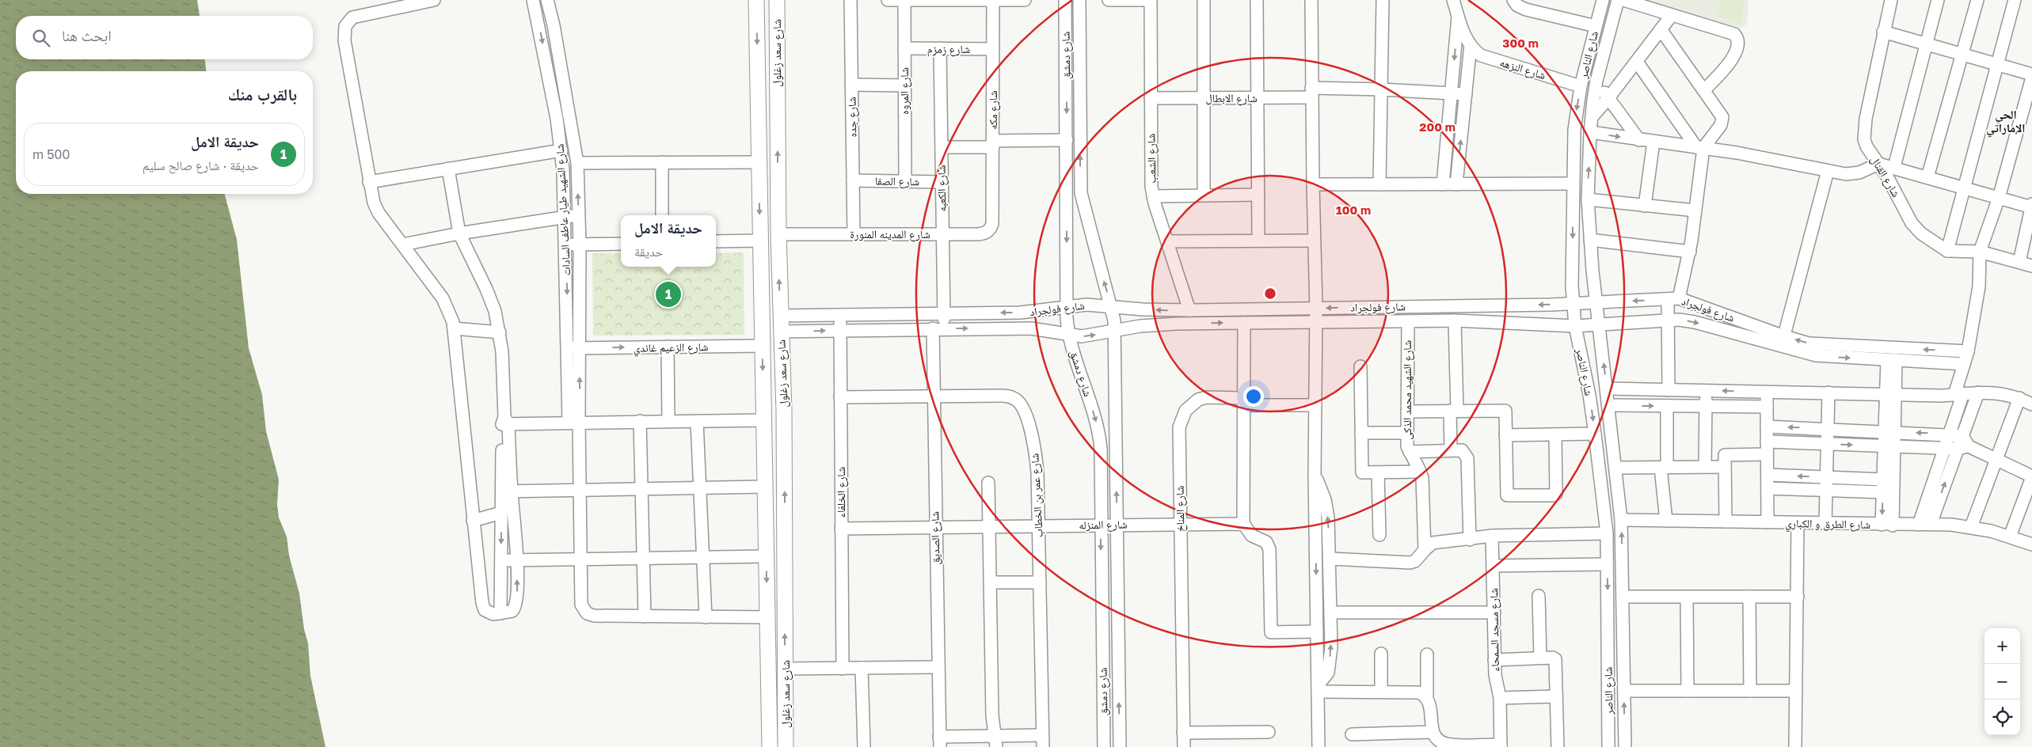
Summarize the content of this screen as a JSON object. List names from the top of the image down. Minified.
{"streets":{"main road":["شارع سعد زغلول"],"street":["شارع زمزم","شارع الناصر","شارع دمشق","شارع النزهه","شارع المروه","شارع الابطال","شارع مكه","شارع جده","شارع الشعب","شارع القنال","شارع الصفا","شارع الكعبه","شارع الشهيد طيار عاطف السادات","شارع المدينه المنورة","شارع فولجراد","شارع الزعيم غاندي","شارع الشهيد محمد الذكى","شارع الخلفاء","شارع عمر بن الخطاب","شارع المناخ","شارع الطرق و الكباري","شارع المنزله","شارع الصديق","شارع مسجد السمحاء"]},"crossings":[["شارع زمزم","شارع المروه"],["شارع زمزم","شارع مكه"],["شارع زمزم","شارع الكعبه"],["شارع سعد زغلول","شارع المدينه المنورة"],["شارع سعد زغلول","شارع فولجراد"],["شارع سعد زغلول","شارع الزعيم غاندي"],["شارع الناصر","شارع النزهه"],["شارع الناصر","شارع فولجراد"],["شارع الناصر","شارع الطرق و الكباري"],["شارع دمشق","شارع فولجراد"],["شارع دمشق","شارع المنزله"],["شارع المروه","شارع الصفا"],["شارع الابطال","شارع الشعب"],["شارع مكه","شارع المدينه المنورة"],["شارع جده","شارع الصفا"],["شارع جده","شارع المدينه المنورة"],["شارع الشعب","شارع فولجراد"],["شارع الصفا","شارع الكعبه"],["شارع الكعبه","شارع المدينه المنورة"],["شارع الكعبه","شارع فولجراد"],["شارع الكعبه","شارع الصديق"],["شارع الشهيد طيار عاطف السادات","شارع الزعيم غاندي"],["شارع فولجراد","شارع الشهيد محمد الذكى"],["شارع فولجراد","شارع الخلفاء"],["شارع فولجراد","شارع الصديق"],["شارع الخلفاء","شارع عمر بن الخطاب"],["شارع الخلفاء","شارع المنزله"],["شارع عمر بن الخطاب","شارع المنزله"],["شارع عمر بن الخطاب","شارع الصديق"],["شارع المناخ","شارع المنزله"],["شارع المنزله","شارع الصديق"]],"districts":["الحي الإماراتي"],"page":{"search":"ابحث هنا","heading":"بالقرب منك","list":[{"mark":"1","name":"حديقة الامل","note":"حديقة · شارع صالح سليم","value":"500 m"}],"popup":["حديقة الامل","حديقة"],"pins":"1","map_buttons":["+","−"]},"rings":["300 m","200 m","100 m"]}
